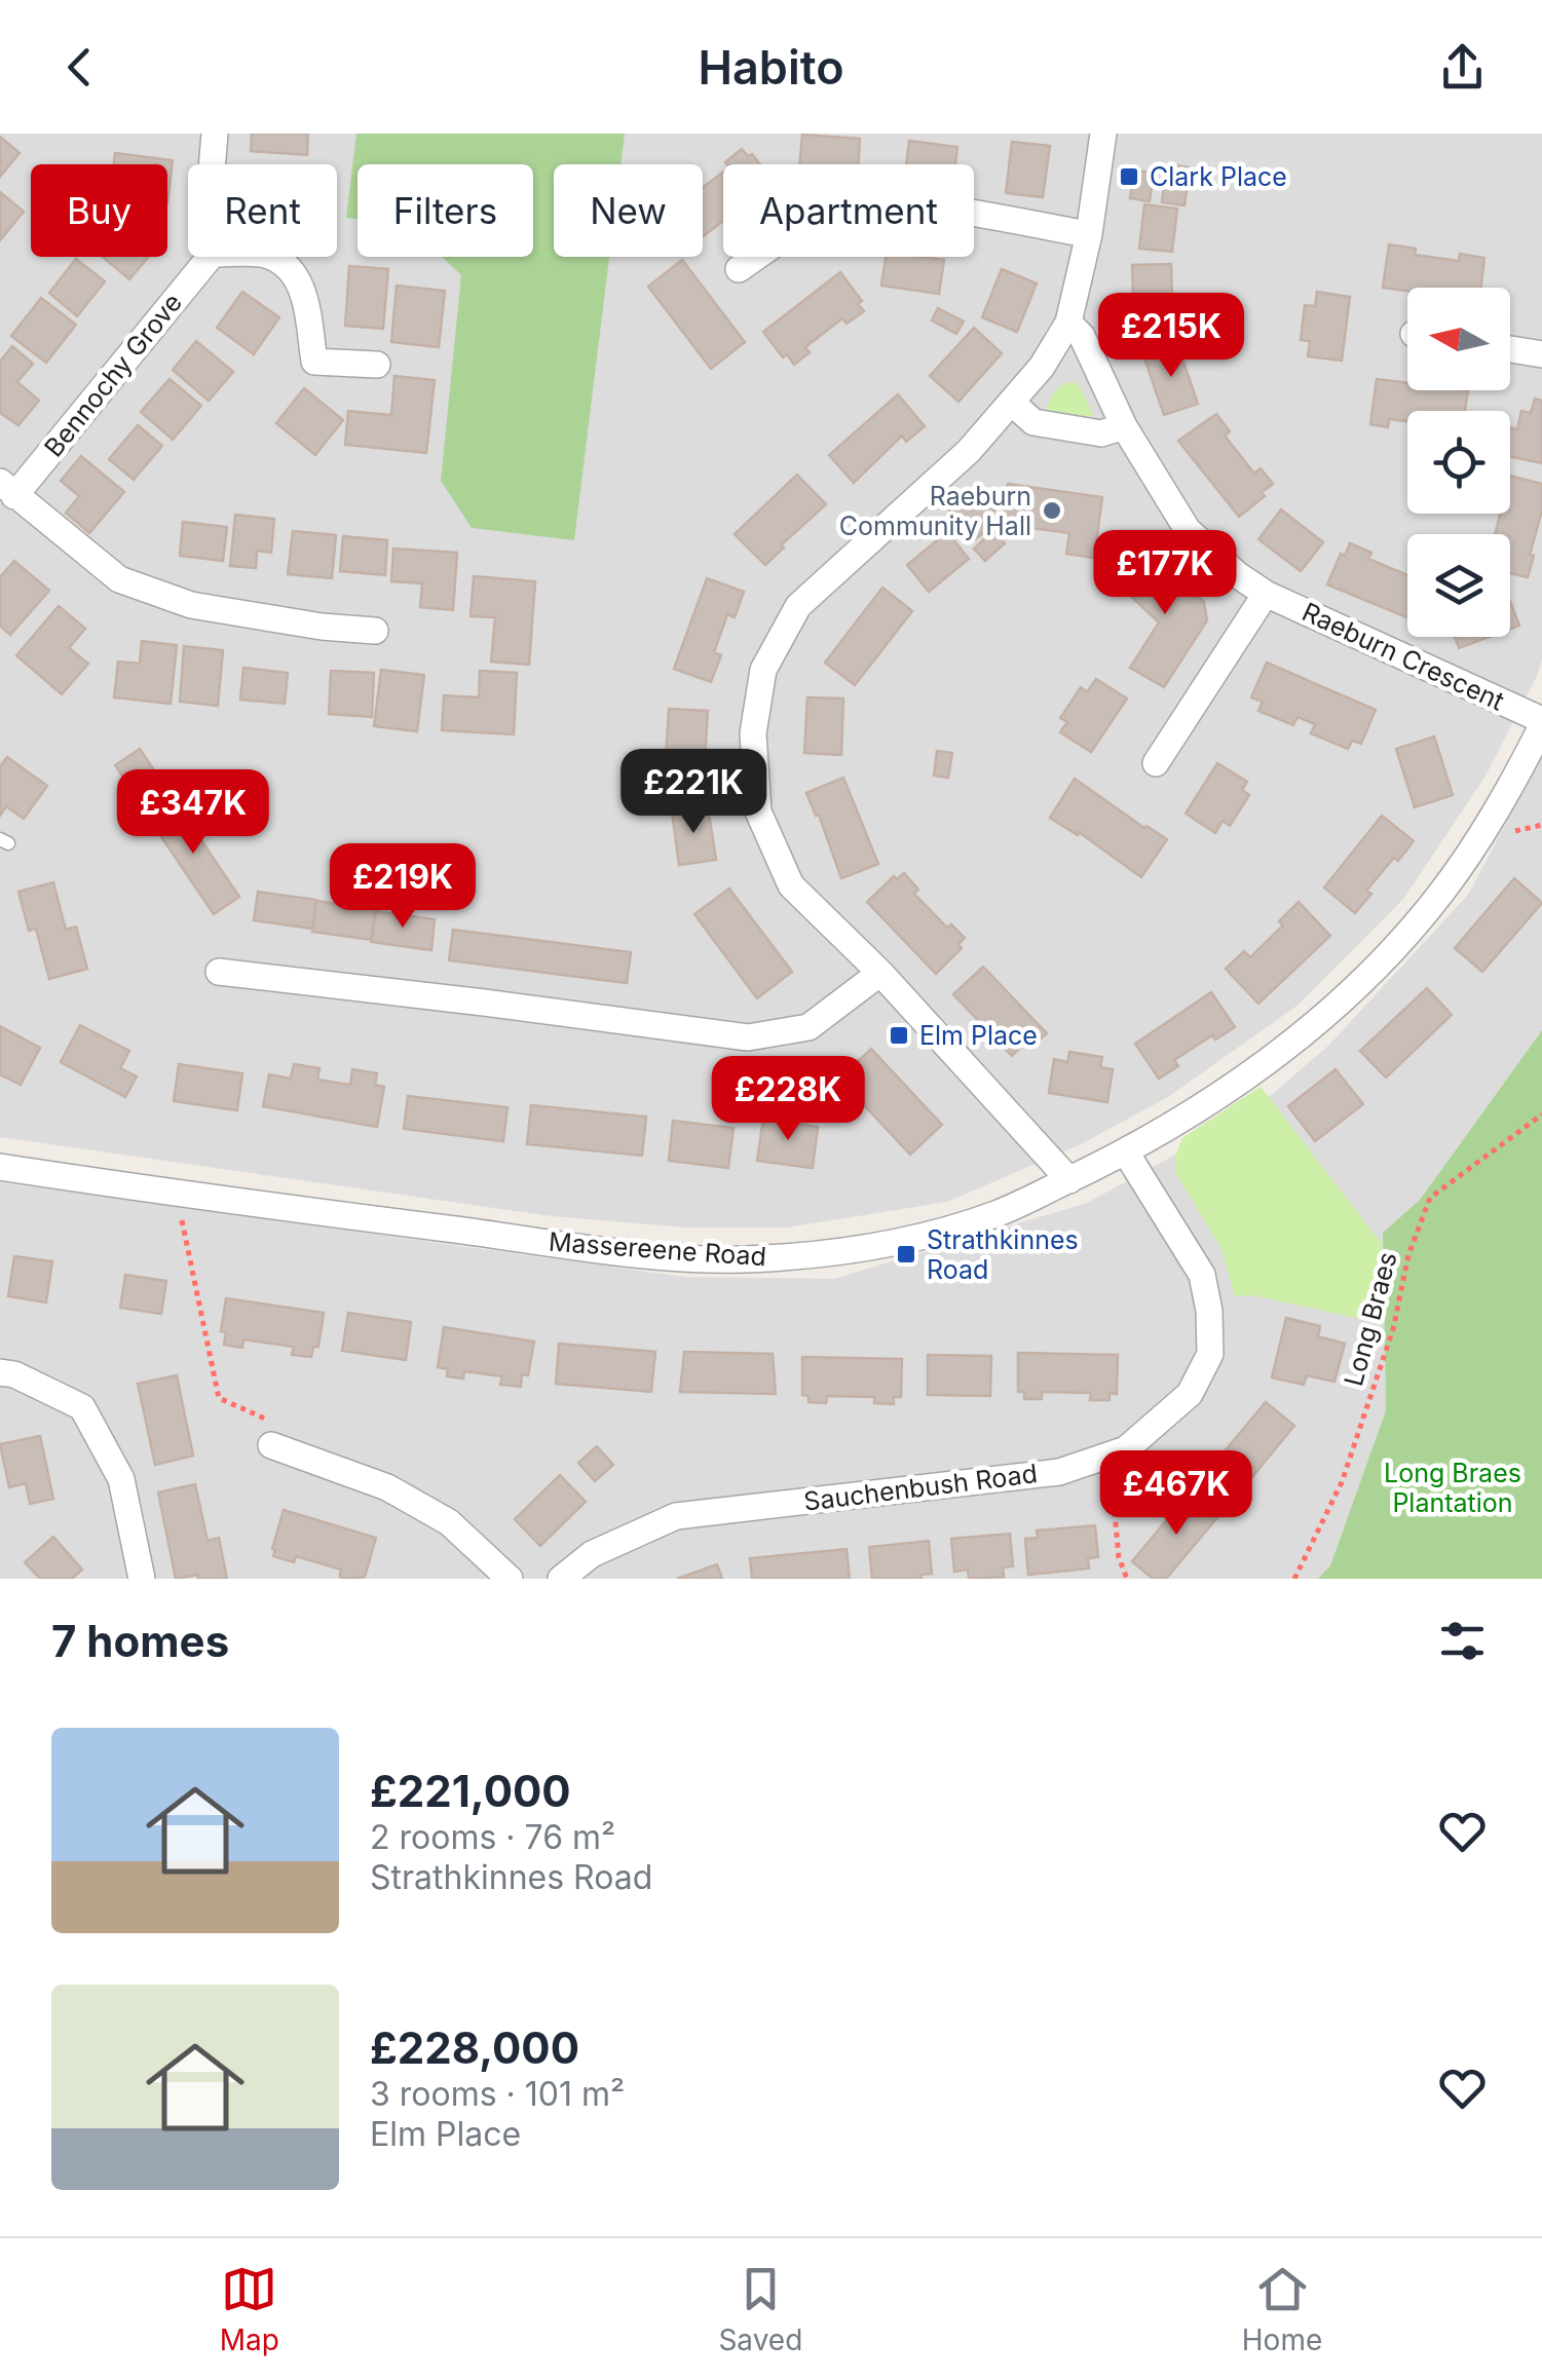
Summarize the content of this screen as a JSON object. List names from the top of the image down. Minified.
{"streets":{"street":["Bennochy Grove","Raeburn Crescent","Massereene Road","Sauchenbush Road"],"path":["Long Braes"]},"crossings":[["Raeburn Crescent","Massereene Road"],["Massereene Road","Sauchenbush Road"]],"parks":["Long Braes Plantation"],"places":{"transit":["Clark Place","Elm Place","Strathkinnes Road"],"other":["Raeburn Community Hall"]},"north":"left","page":{"header":"Habito","chip":["Buy","Rent","Filters","New","Apartment"],"price":["£215K","£177K","£221K","£347K","£219K","£228K","£467K"],"heading":"7 homes","list":[{"name":"£221,000","note":"2 rooms · 76 m² · Strathkinnes Road"},{"name":"£228,000","note":"3 rooms · 101 m² · Elm Place"}],"tabs":["Map","Saved","Home"]}}
